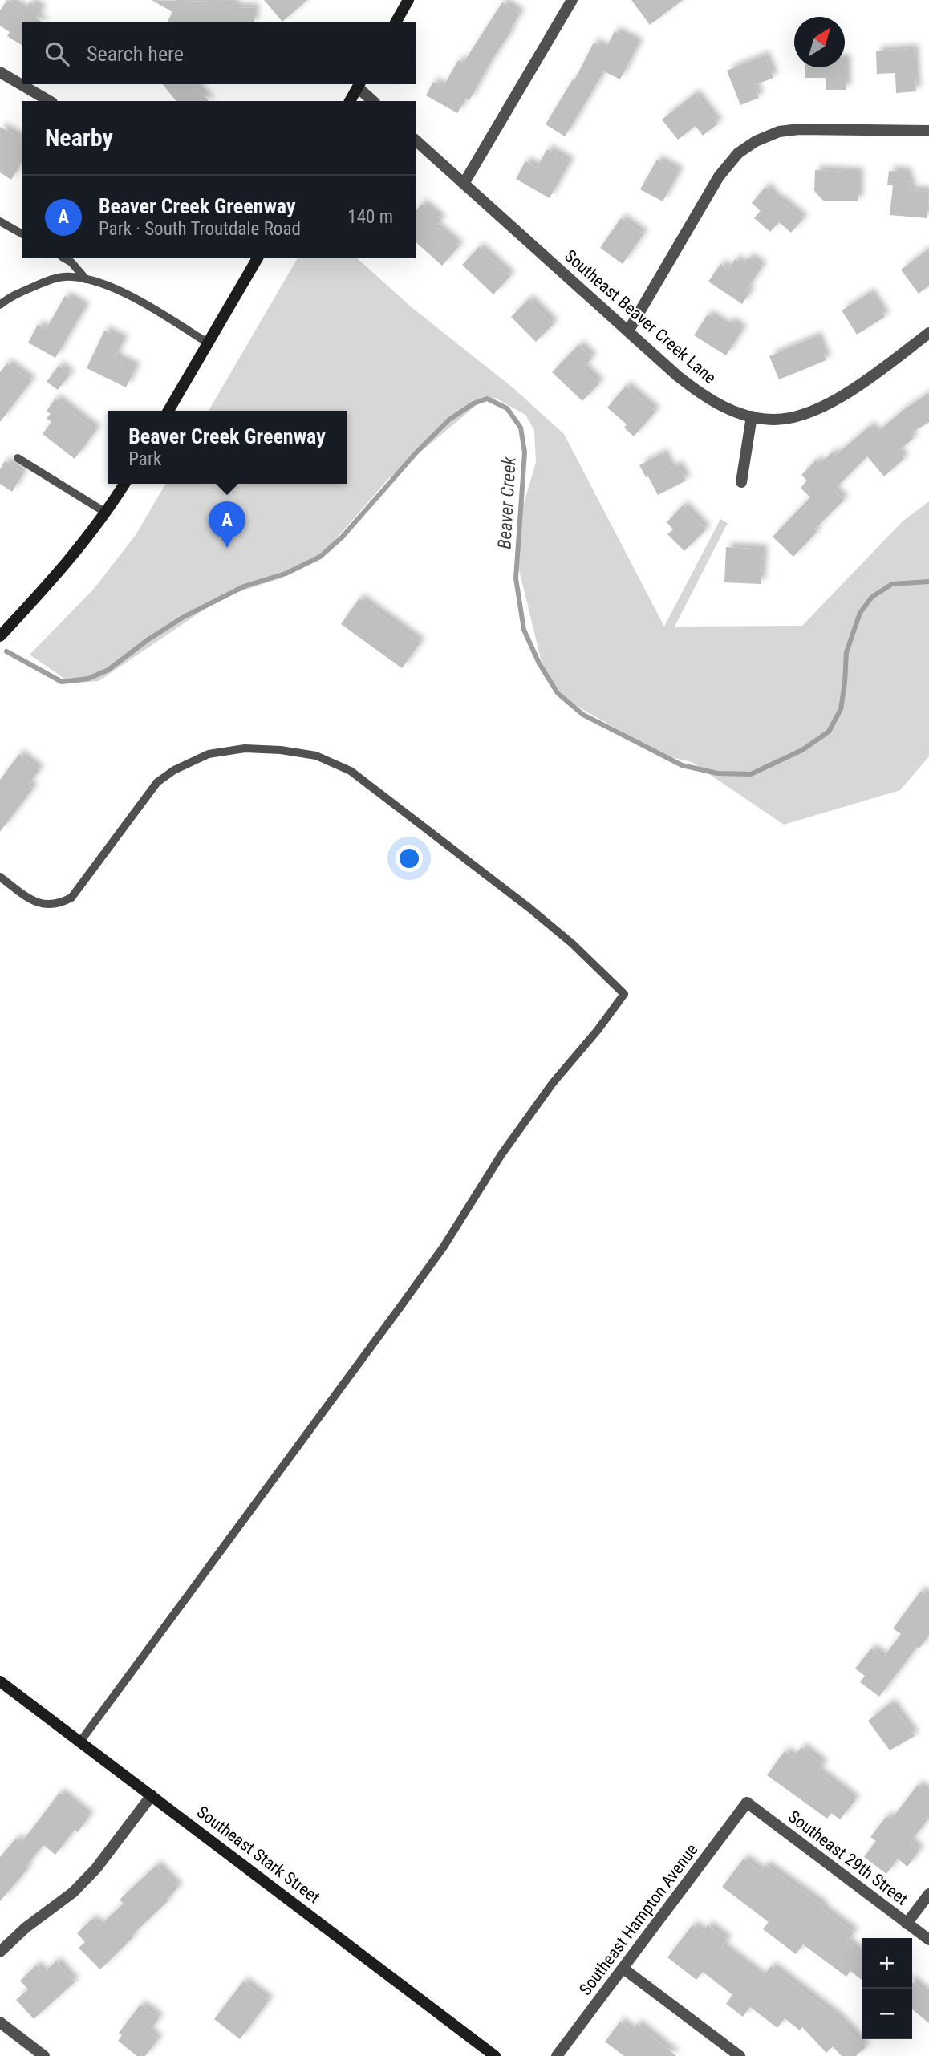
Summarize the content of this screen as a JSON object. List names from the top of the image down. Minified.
{"streets":{"main road":["Southeast Stark Street"],"street":["Southeast Beaver Creek Lane","Southeast 29th Street","Southeast Hampton Avenue"]},"crossings":[["Southeast 29th Street","Southeast Hampton Avenue"]],"water":["Beaver Creek"],"north":"top right","page":{"search":"Search here","heading":"Nearby","list":[{"mark":"A","name":"Beaver Creek Greenway","note":"Park · South Troutdale Road","value":"140 m"}],"popup":["Beaver Creek Greenway","Park"],"pins":"A","map_buttons":["+","−"]}}
